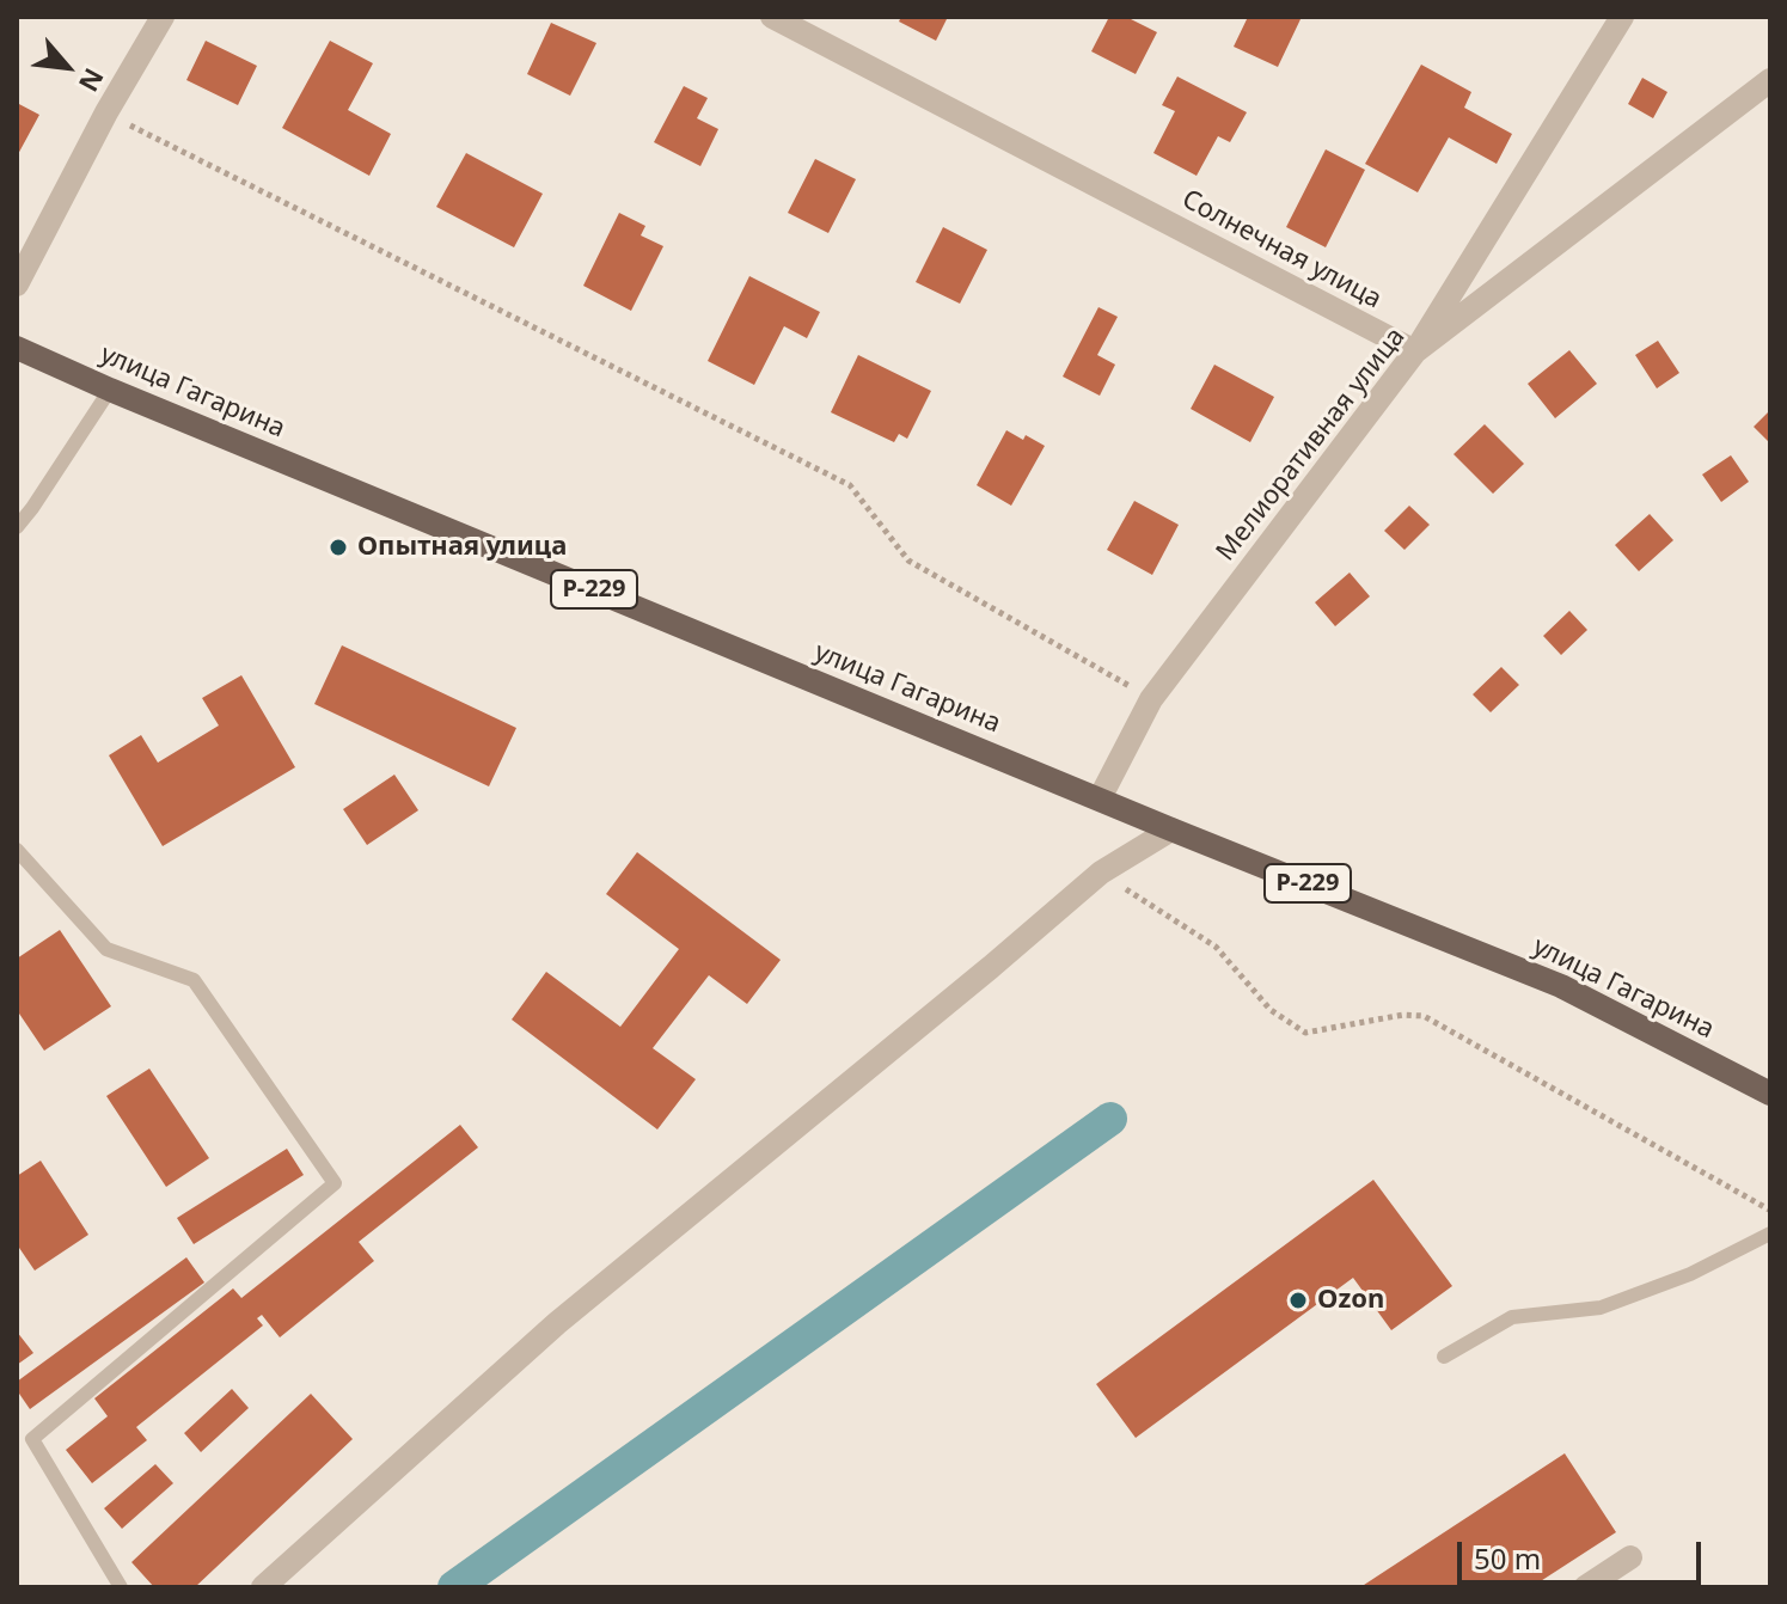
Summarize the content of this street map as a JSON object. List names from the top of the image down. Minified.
{"streets":{"main road":["улица Гагарина","Р-229"],"street":["Солнечная улица","Мелиоративная улица"]},"crossings":[["Солнечная улица","Мелиоративная улица"],["улица Гагарина","Мелиоративная улица"]],"places":["Опытная улица","Ozon"],"scale_bar":"50 m","north":"bottom right"}
